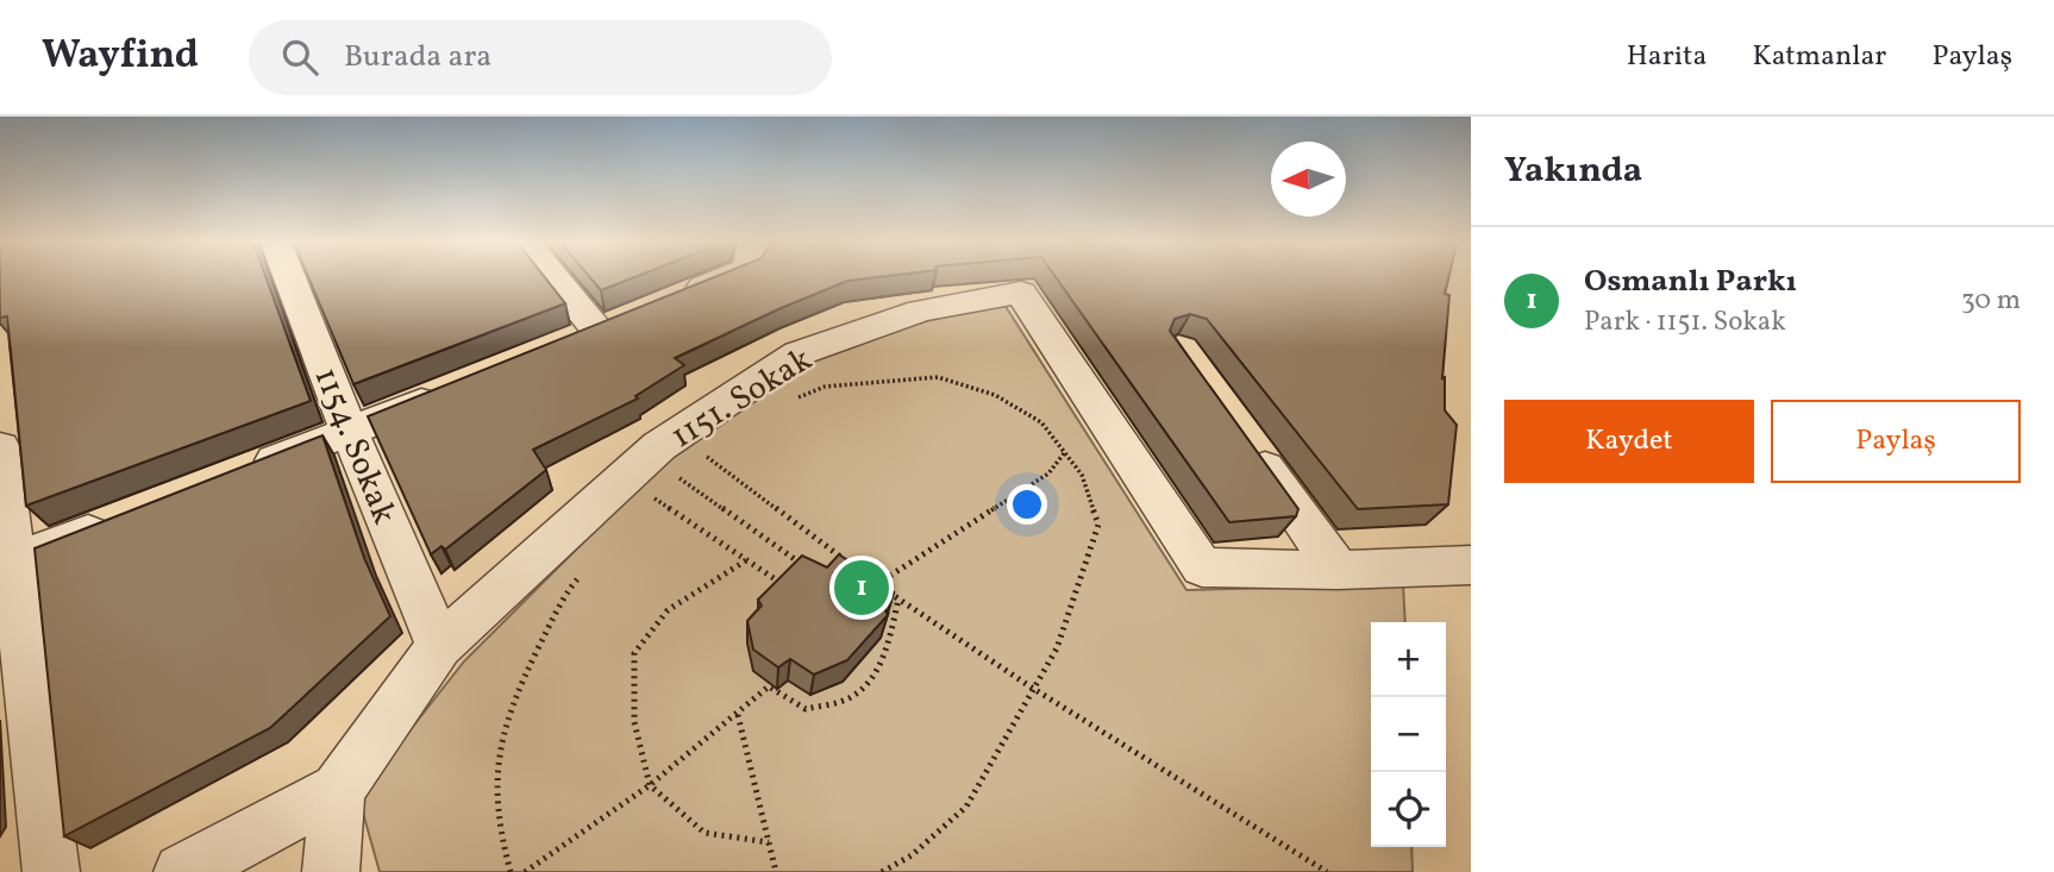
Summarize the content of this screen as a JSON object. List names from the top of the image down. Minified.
{"streets":{"street":["1151. Sokak","1154. Sokak"]},"crossings":[["1151. Sokak","1154. Sokak"]],"north":"left","page":{"header":"Wayfind","search":"Burada ara","nav":["Harita","Katmanlar","Paylaş"],"heading":"Yakında","list":[{"mark":"1","name":"Osmanlı Parkı","note":"Park · 1151. Sokak","value":"30 m"}],"buttons":["Kaydet","Paylaş"],"pins":"1","map_buttons":["+","−"]}}
